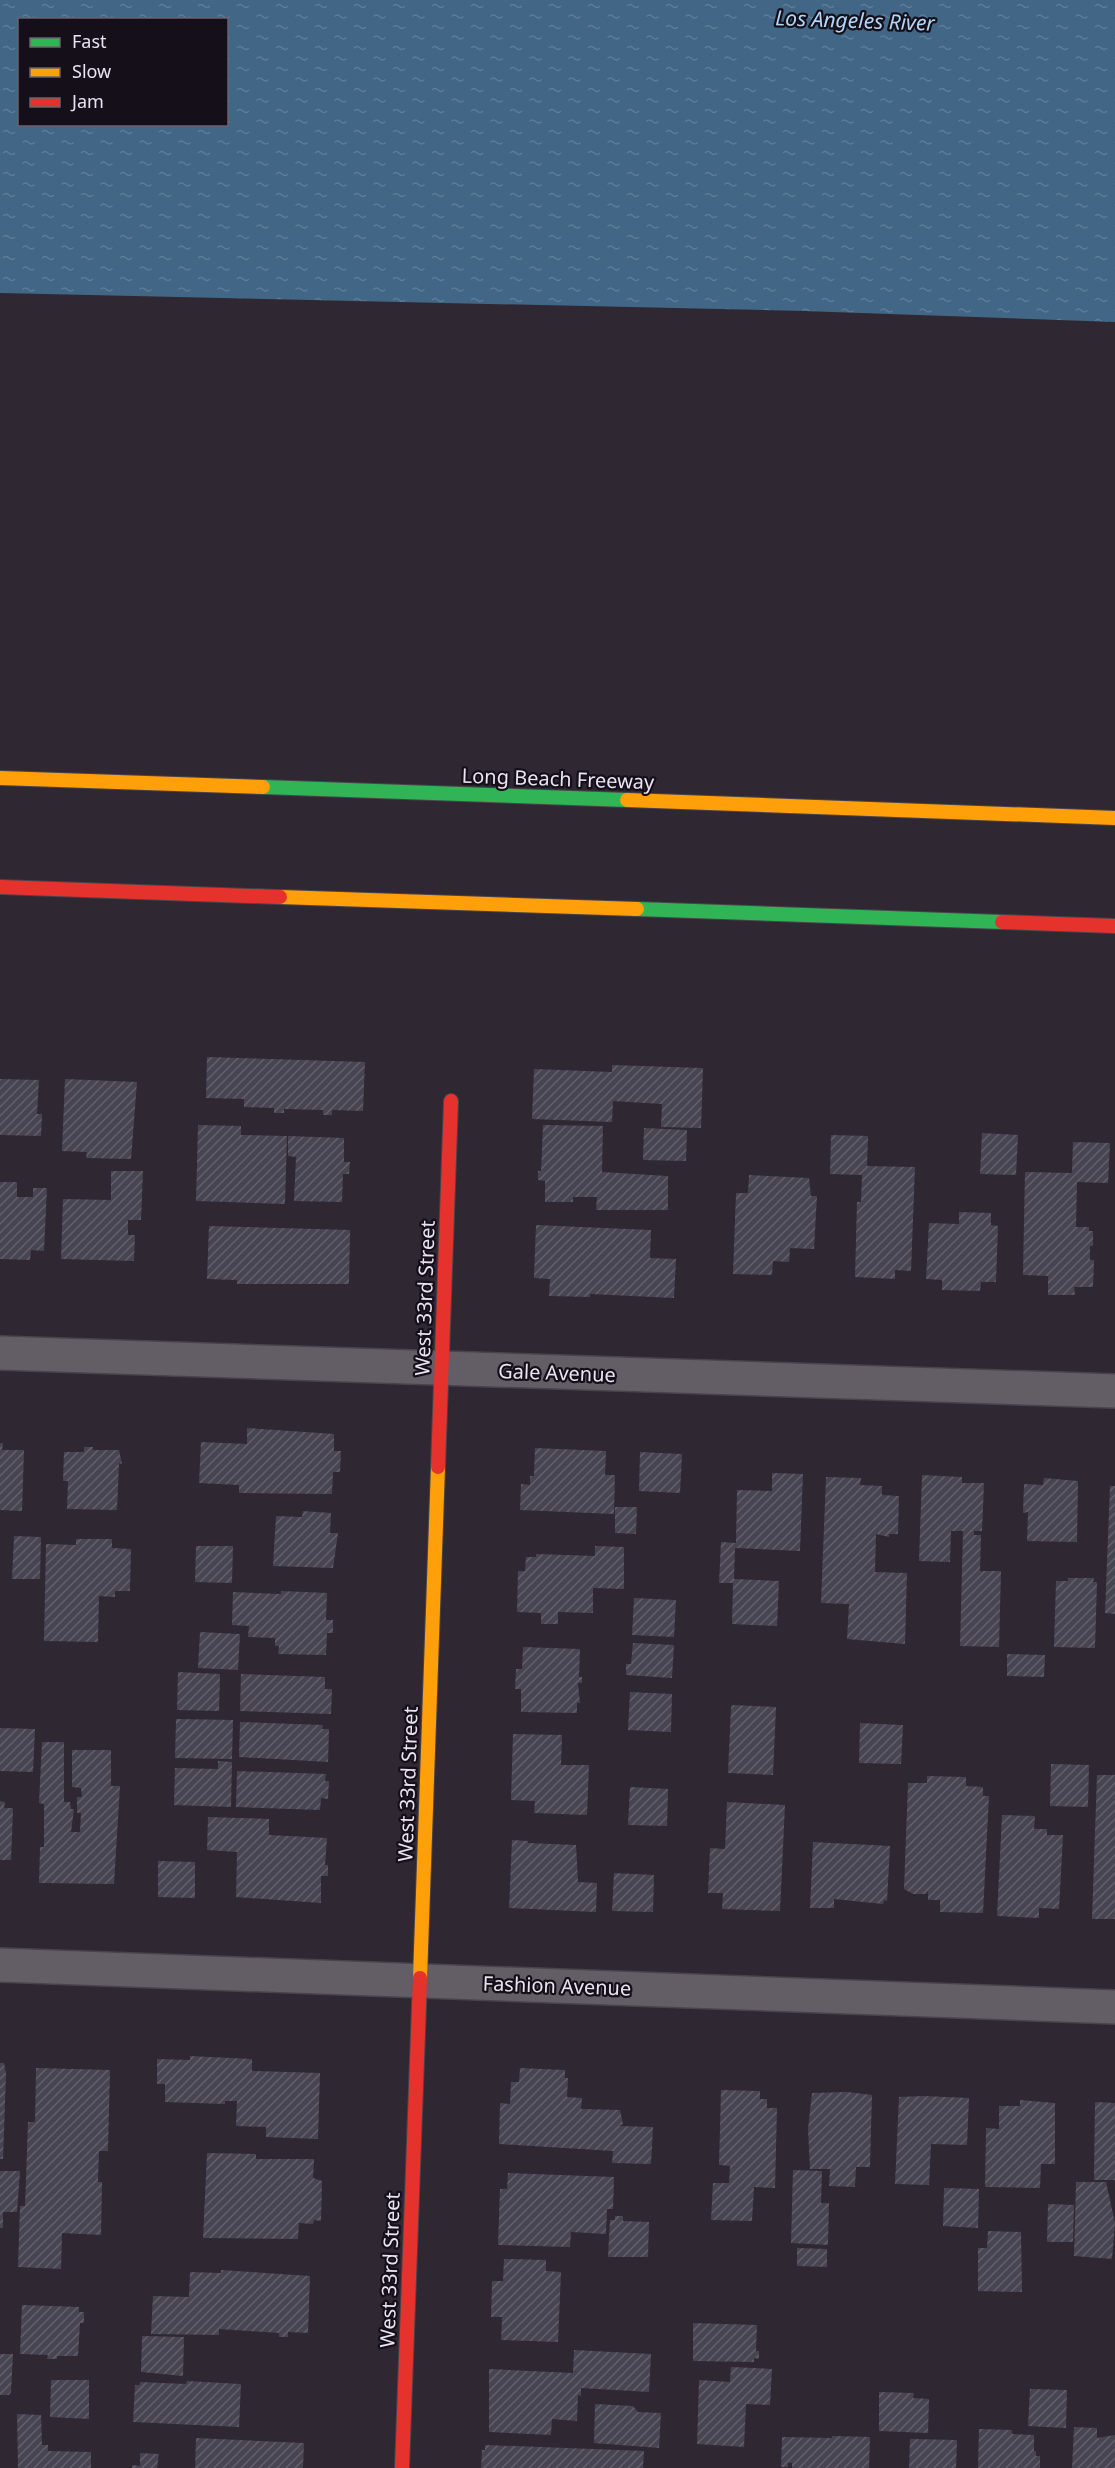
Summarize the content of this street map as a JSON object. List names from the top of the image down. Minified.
{"streets":{"main road":["Long Beach Freeway","West 33rd Street"],"street":["Gale Avenue","Fashion Avenue"]},"crossings":[["West 33rd Street","Gale Avenue"],["West 33rd Street","Fashion Avenue"]],"water":["Los Angeles River"],"legend":["Fast","Slow","Jam"]}
